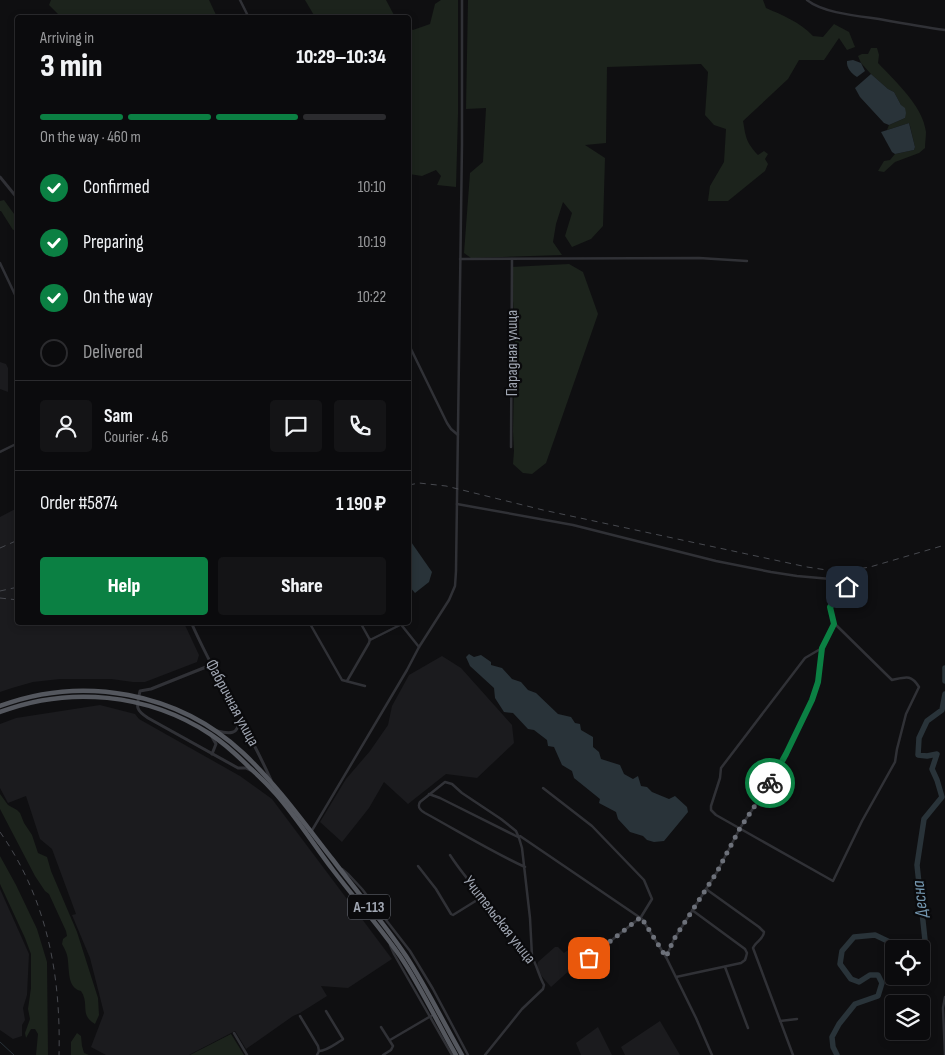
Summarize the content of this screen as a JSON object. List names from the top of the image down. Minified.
{"streets":{"highway":["А-113"],"street":["Парадная улица","Фабричная улица","Учительская улица"]},"crossings":[["Фабричная улица","А-113"]],"water":["Десна"],"page":{"heading":["3 min","Arriving in","10:29–10:34"],"panel":["Sam","Courier · 4.6","Order #5874","1 190 ₽"],"bar":"On the way · 460 m","list":[["Confirmed","10:10"],["Preparing","10:19"],["On the way","10:22"],"Delivered"],"buttons":["Help","Share"]}}
